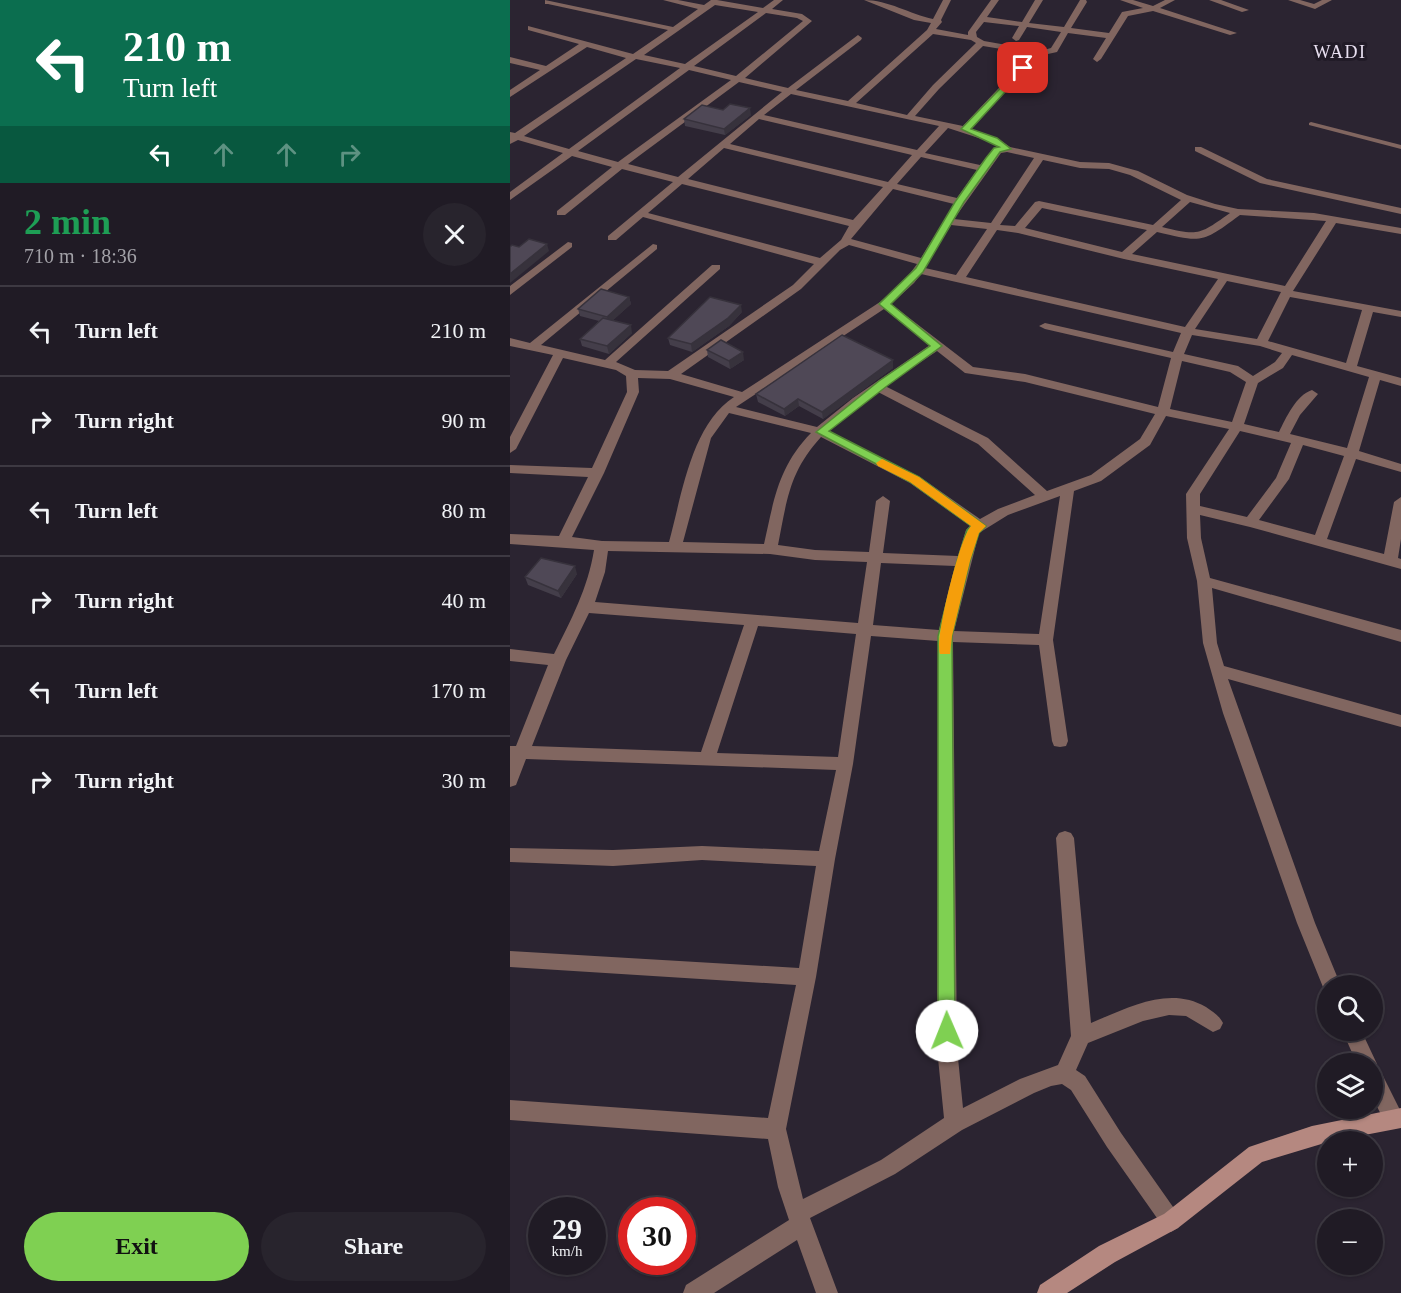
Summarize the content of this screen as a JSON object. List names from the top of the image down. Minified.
{"districts":["WADI"],"page":{"turn":["210 m","Turn left"],"heading":["2 min","710 m · 18:36"],"list":[{"name":"Turn left","value":"210 m"},{"name":"Turn right","value":"90 m"},{"name":"Turn left","value":"80 m"},{"name":"Turn right","value":"40 m"},{"name":"Turn left","value":"170 m"},{"name":"Turn right","value":"30 m"}],"map_buttons":["+","−"],"speed":"29 km/h","limit":"30","buttons":["Exit","Share"]}}
